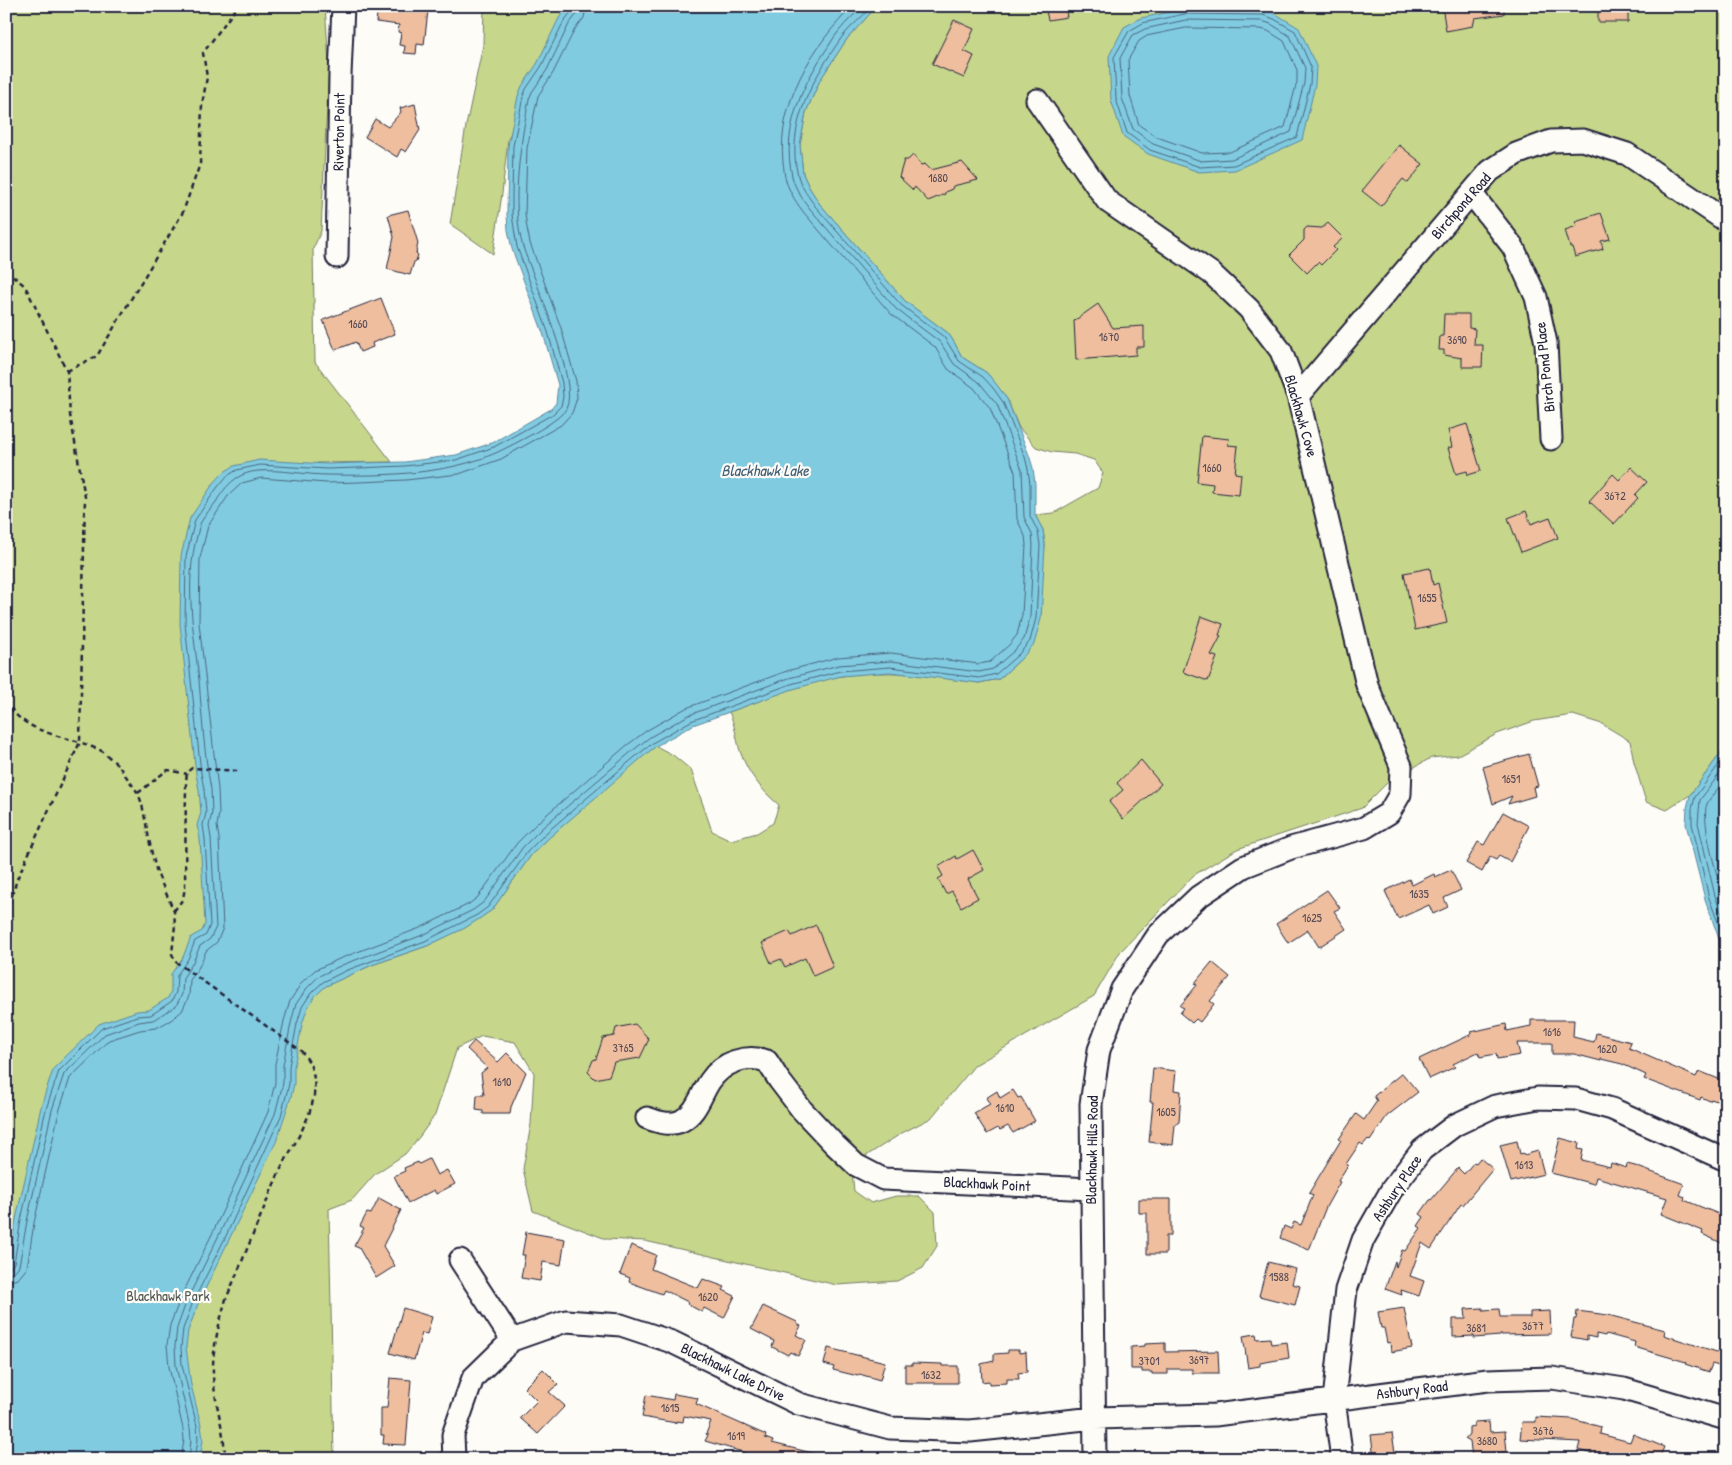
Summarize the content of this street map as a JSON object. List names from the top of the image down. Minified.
{"streets":{"street":["Riverton Point","Birchpond Road","Birch Pond Place","Blackhawk Cove","Blackhawk Hills Road","Blackhawk Point","Ashbury Place","Blackhawk Lake Drive","Ashbury Road"]},"crossings":[["Birchpond Road","Birch Pond Place"],["Birchpond Road","Blackhawk Cove"],["Blackhawk Cove","Blackhawk Hills Road"],["Blackhawk Hills Road","Blackhawk Point"],["Blackhawk Hills Road","Blackhawk Lake Drive"],["Blackhawk Hills Road","Ashbury Road"],["Ashbury Place","Ashbury Road"],["Blackhawk Lake Drive","Ashbury Road"]],"water":["Blackhawk Lake"],"parks":["Blackhawk Park"],"house_numbers":["1680","1660","1670","3690","1660","3672","1655","1651","1635","1625","1616","3765","1620","1610","1610","1605","1613","1588","1620","3677","3681","3697","3701","1632","1615","3676","1619","3680"]}
